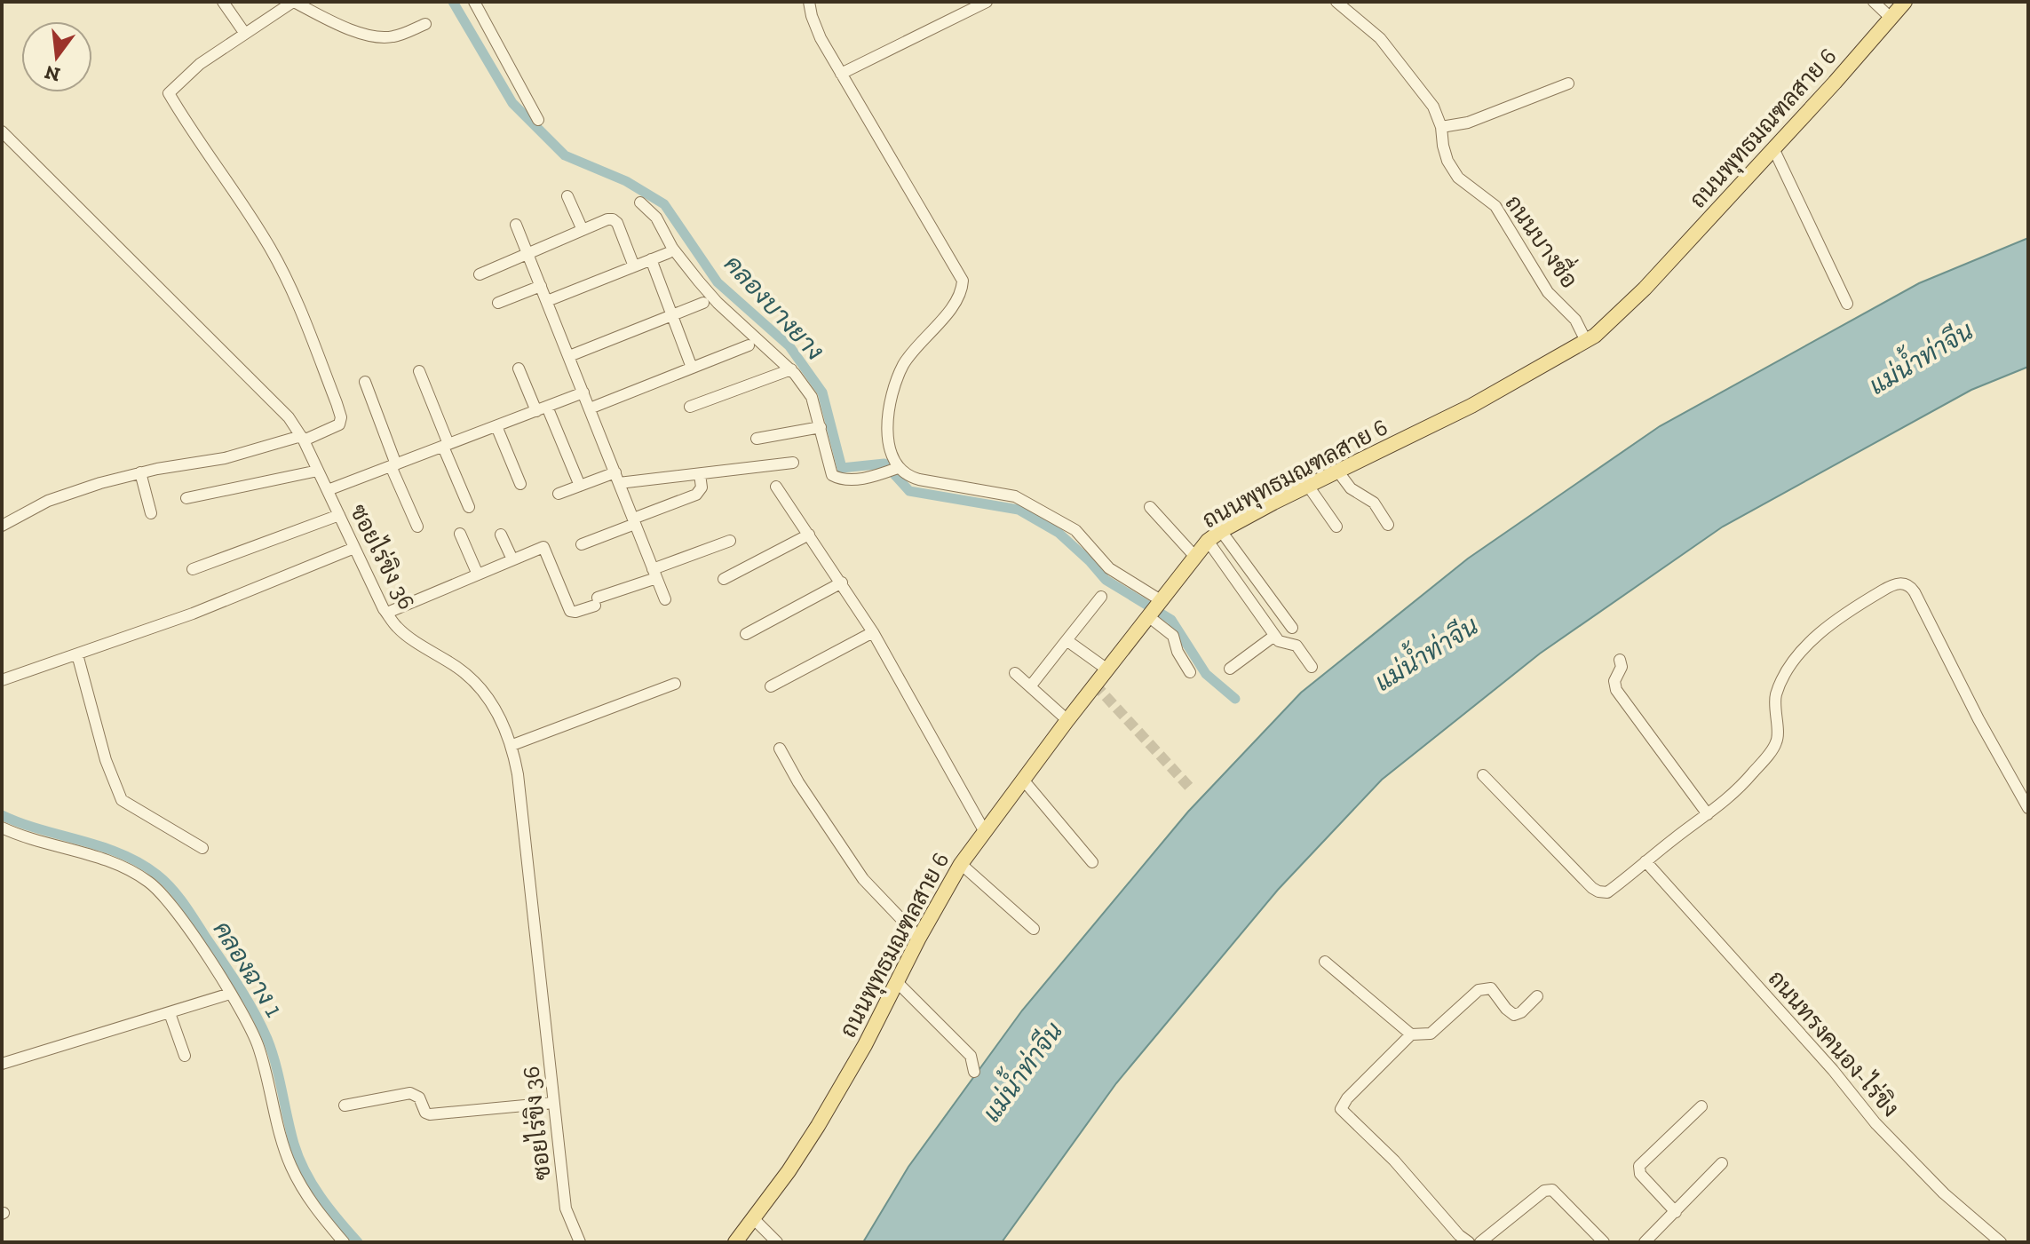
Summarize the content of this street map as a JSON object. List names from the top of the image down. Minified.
{"streets":{"main road":["ถนนพุทธมณฑลสาย 6"],"street":["ถนนบางซื่อ","ซอยไร่ขิง 36","ถนนทรงคนอง-ไร่ขิง"]},"crossings":[["ถนนพุทธมณฑลสาย 6","ถนนบางซื่อ"]],"water":["คลองบางยาง","แม่น้ำท่าจีน","คลองฉาง 1"],"north":"bottom"}
